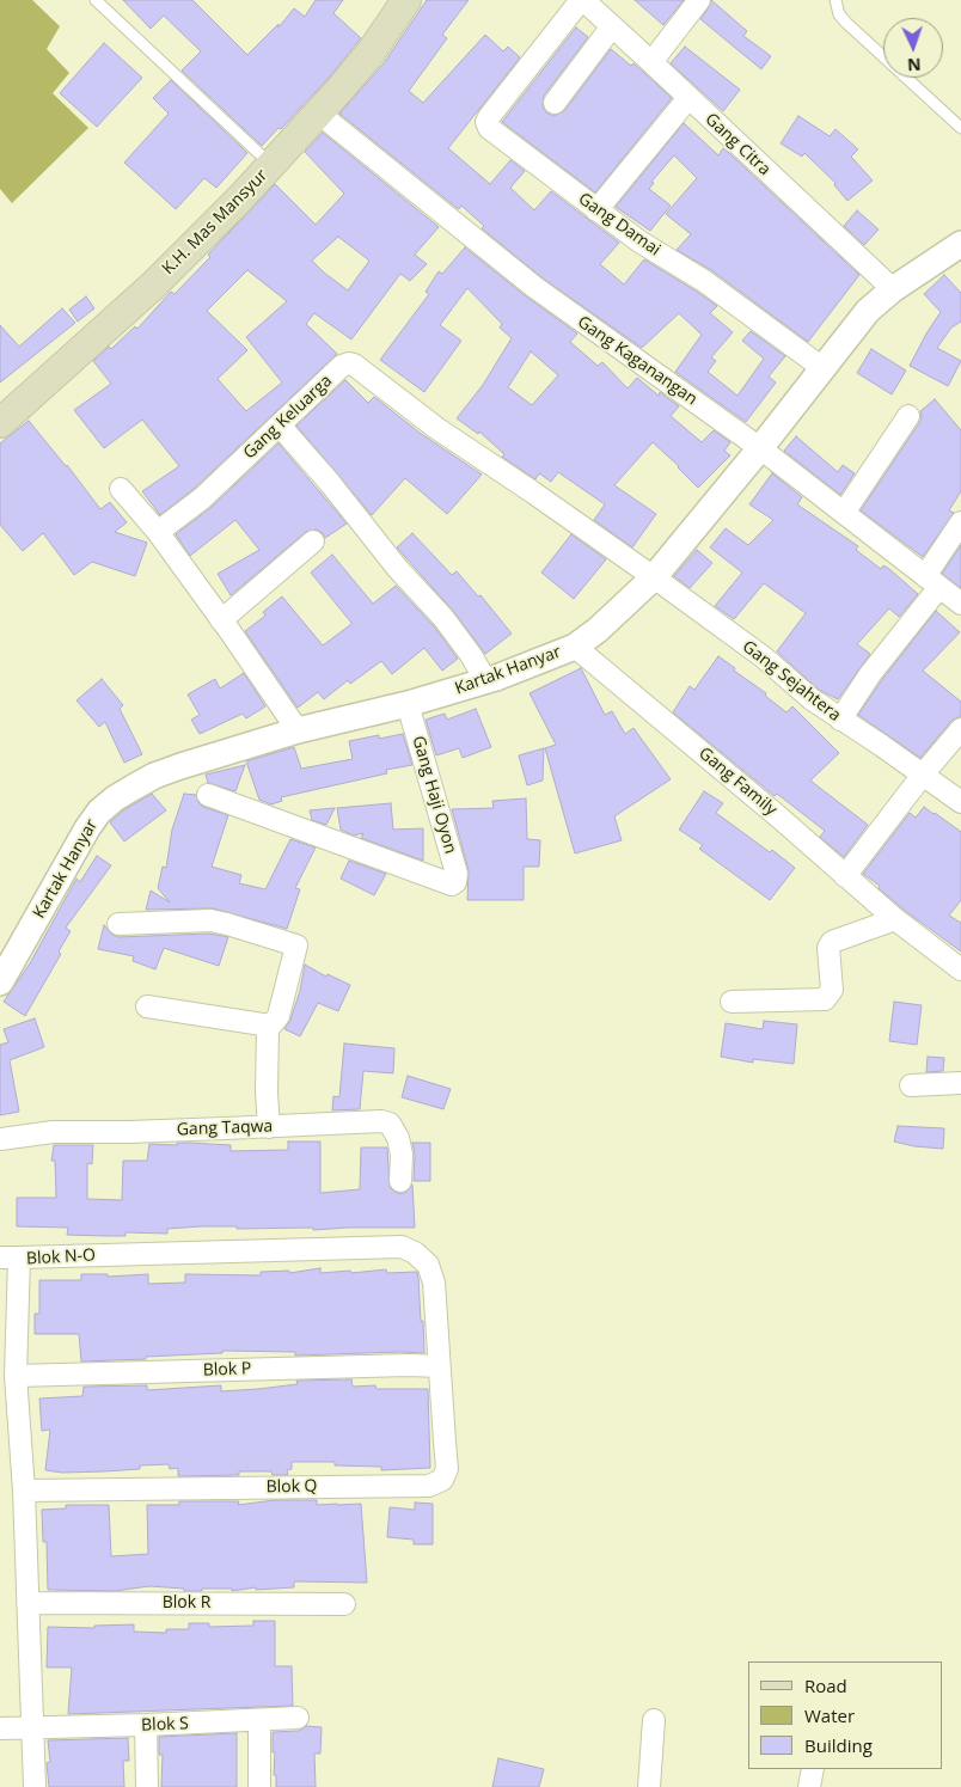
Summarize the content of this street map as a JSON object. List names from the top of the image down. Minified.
{"streets":{"main road":["K.H. Mas Mansyur"],"street":["Gang Citra","Gang Damai","Gang Kaganangan","Gang Keluarga","Kartak Hanyar","Gang Sejahtera","Gang Family","Gang Haji Oyon","Gang Taqwa","Blok N-O","Blok P","Blok Q","Blok R","Blok S"]},"crossings":[["Gang Citra","Gang Damai"],["Gang Citra","Kartak Hanyar"],["K.H. Mas Mansyur","Gang Kaganangan"],["Gang Damai","Kartak Hanyar"],["Gang Kaganangan","Kartak Hanyar"],["Gang Keluarga","Kartak Hanyar"],["Gang Keluarga","Gang Sejahtera"],["Kartak Hanyar","Gang Sejahtera"],["Kartak Hanyar","Gang Family"],["Kartak Hanyar","Gang Haji Oyon"],["Blok N-O","Blok P"],["Blok N-O","Blok Q"],["Blok N-O","Blok R"],["Blok N-O","Blok S"],["Blok P","Blok Q"]],"legend":["Road","Water","Building"],"north":"bottom"}
